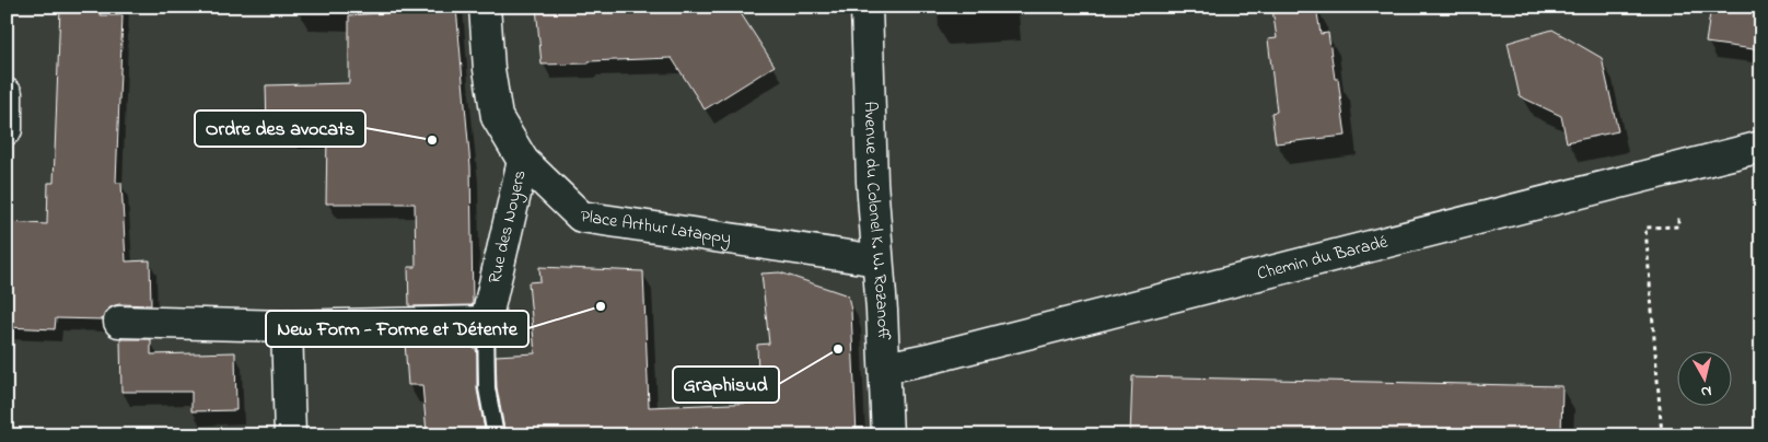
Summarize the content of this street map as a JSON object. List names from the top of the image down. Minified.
{"streets":{"street":["Avenue du Colonel K. W. Rozanoff","Place Arthur Latappy","Rue des Noyers","Chemin du Baradé"]},"crossings":[["Avenue du Colonel K. W. Rozanoff","Place Arthur Latappy"],["Avenue du Colonel K. W. Rozanoff","Chemin du Baradé"],["Place Arthur Latappy","Rue des Noyers"]],"places":["Ordre des avocats","New Form - Forme et Détente","Graphisud"],"north":"bottom"}
